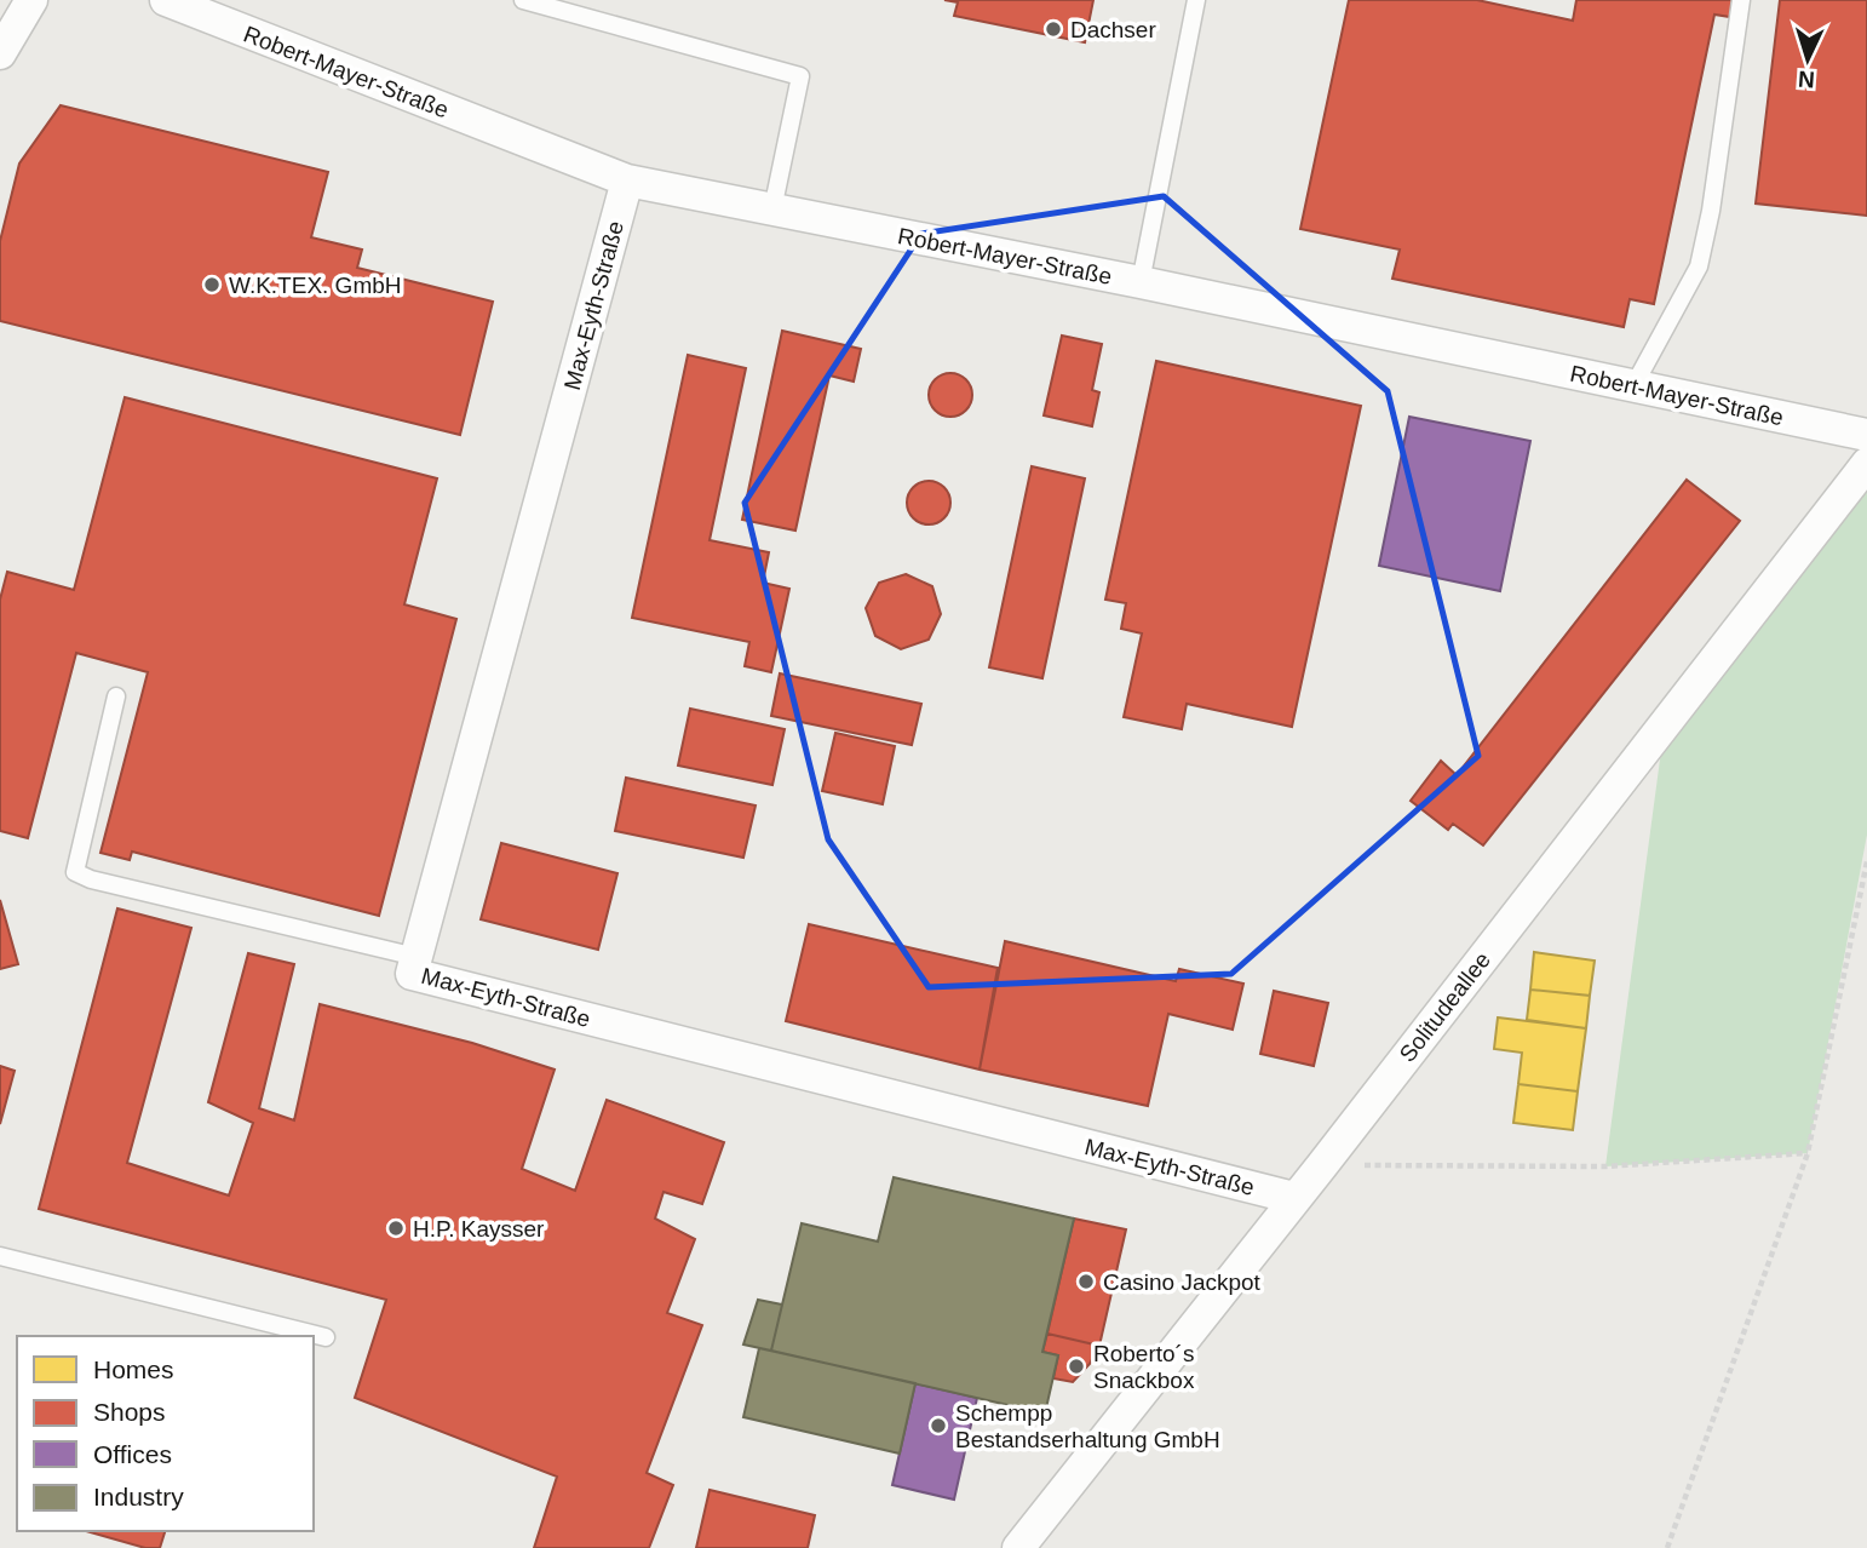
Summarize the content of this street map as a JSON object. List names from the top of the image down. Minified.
{"streets":{"street":["Robert-Mayer-Straße","Max-Eyth-Straße","Solitudeallee"]},"crossings":[["Robert-Mayer-Straße","Max-Eyth-Straße"],["Max-Eyth-Straße","Solitudeallee"]],"places":["Dachser","W.K.TEX. GmbH","H.P. Kaysser","Casino Jackpot","Roberto´s Snackbox","Schempp Bestandserhaltung GmbH"],"legend":["Homes","Shops","Offices","Industry"],"north":"bottom"}
